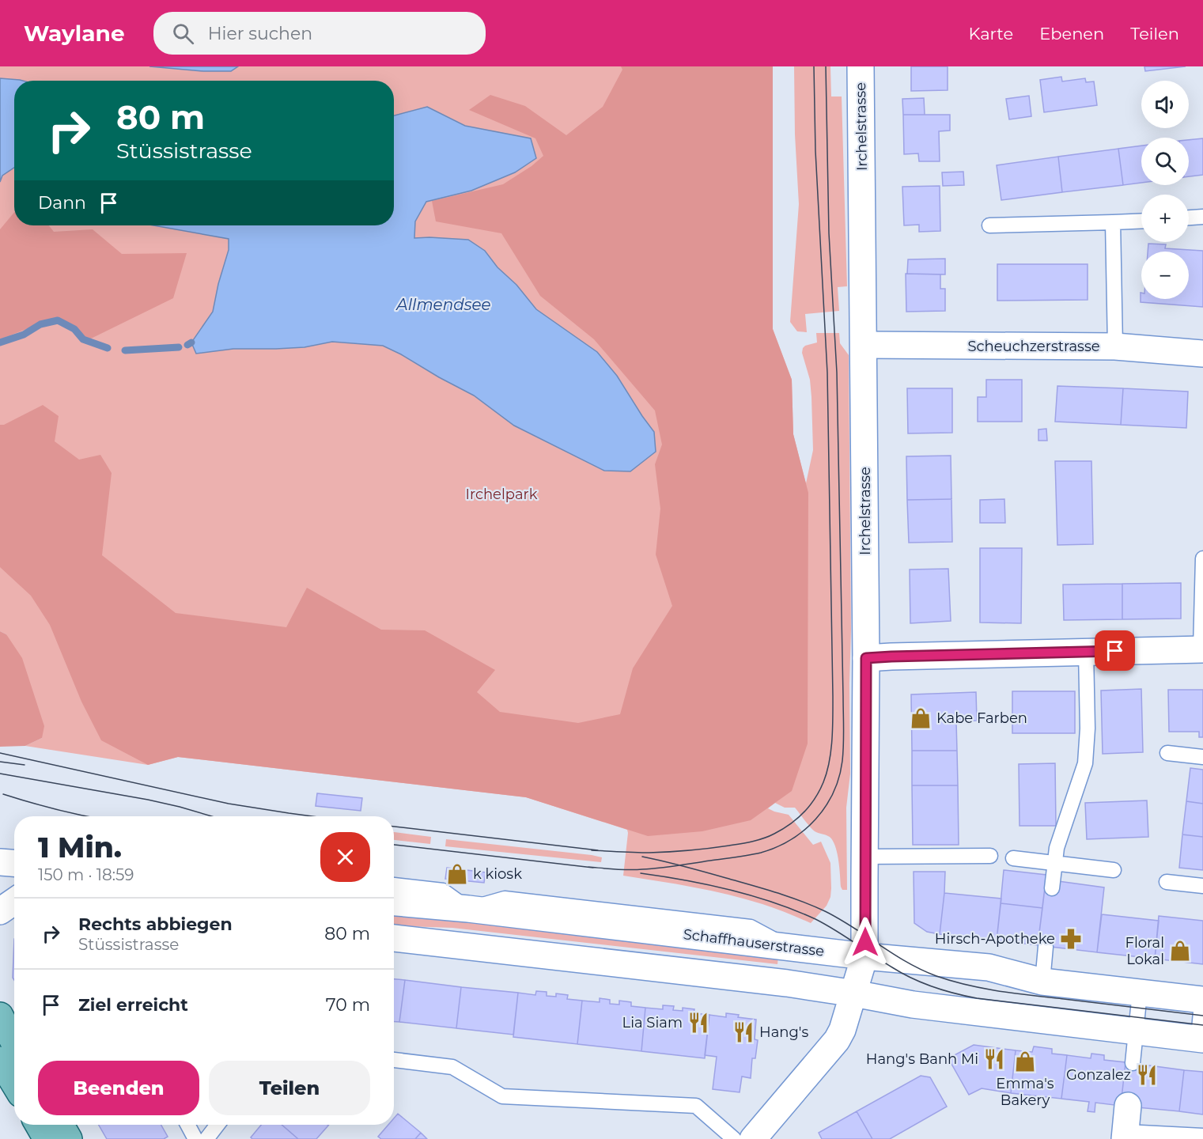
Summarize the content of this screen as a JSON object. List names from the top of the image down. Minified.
{"streets":{"street":["Irchelstrasse","Scheuchzerstrasse","Schaffhauserstrasse"]},"crossings":[["Irchelstrasse","Scheuchzerstrasse"],["Irchelstrasse","Schaffhauserstrasse"]],"water":["Allmendsee"],"parks":["Irchelpark"],"places":{"shop":["Kabe Farben","k kiosk","Floral Lokal","Emma's Bakery"],"pharmacy":["Hirsch-Apotheke"],"restaurant":["Lia Siam","Hang's","Hang's Banh Mi","Gonzalez"]},"page":{"header":"Waylane","search":"Hier suchen","nav":["Karte","Ebenen","Teilen"],"map_buttons":["+","−"],"turn":["80 m","Stüssistrasse"],"then":"Dann","heading":["1 Min.","150 m · 18:59"],"list":[{"name":"Rechts abbiegen","note":"Stüssistrasse","value":"80 m"},{"name":"Ziel erreicht","value":"70 m"}],"buttons":["Beenden","Teilen"]}}
